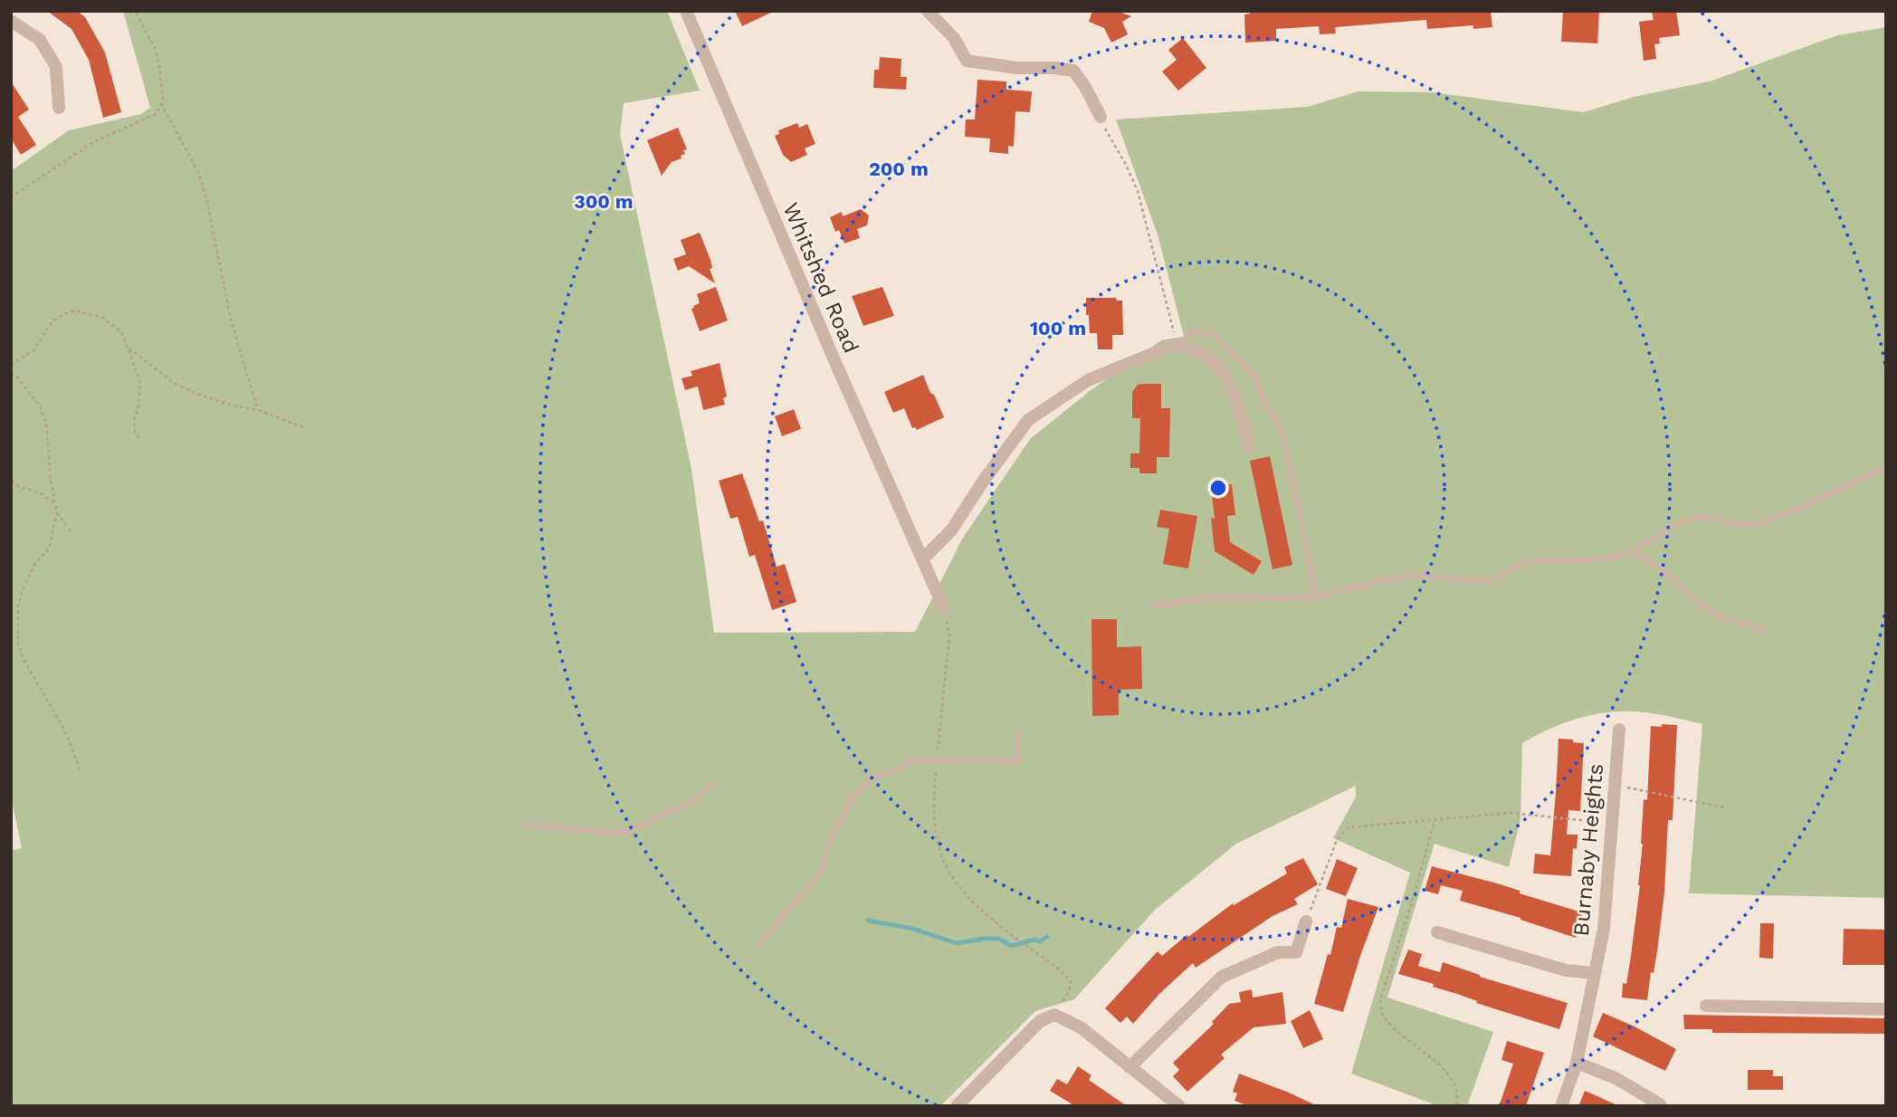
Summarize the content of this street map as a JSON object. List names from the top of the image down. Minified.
{"streets":{"street":["Whitshed Road","Burnaby Heights"]},"rings":["200 m","300 m","100 m"]}
